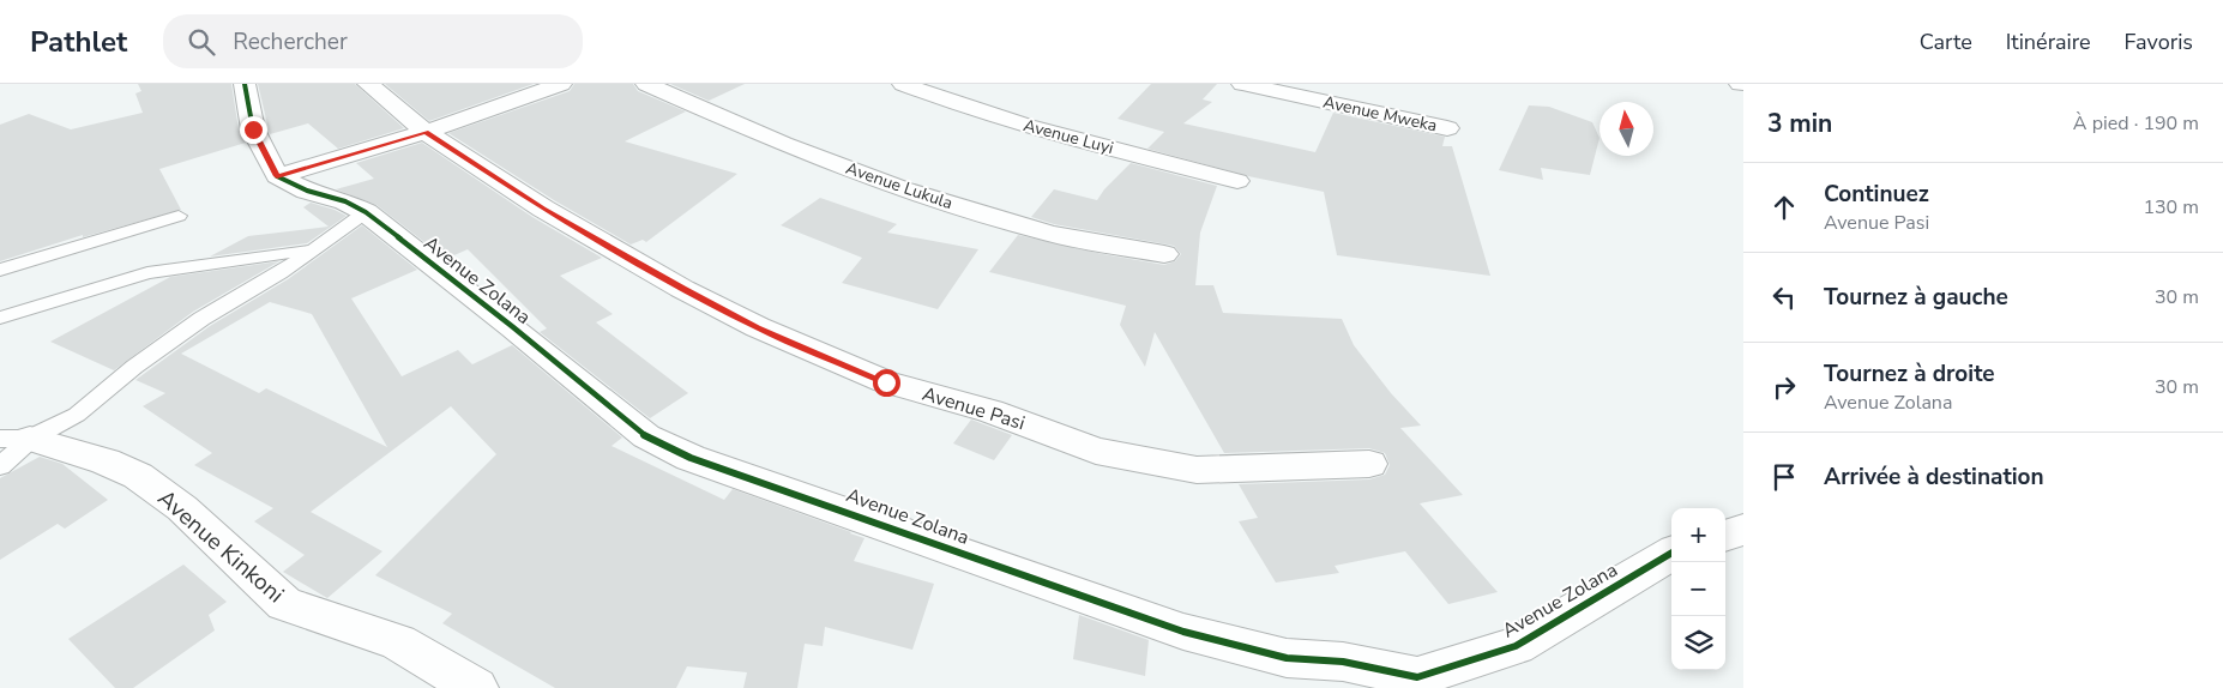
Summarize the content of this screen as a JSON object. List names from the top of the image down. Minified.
{"streets":{"street":["Avenue Mweka","Avenue Luyi","Avenue Lukula","Avenue Zolana","Avenue Pasi","Avenue Kinkoni"]},"north":"top","page":{"header":"Pathlet","search":"Rechercher","nav":["Carte","Itinéraire","Favoris"],"heading":["3 min","À pied · 190 m"],"list":[["Continuez","Avenue Pasi","130 m"],["Tournez à gauche","30 m"],["Tournez à droite","Avenue Zolana","30 m"],"Arrivée à destination"],"map_buttons":["+","−"]}}
